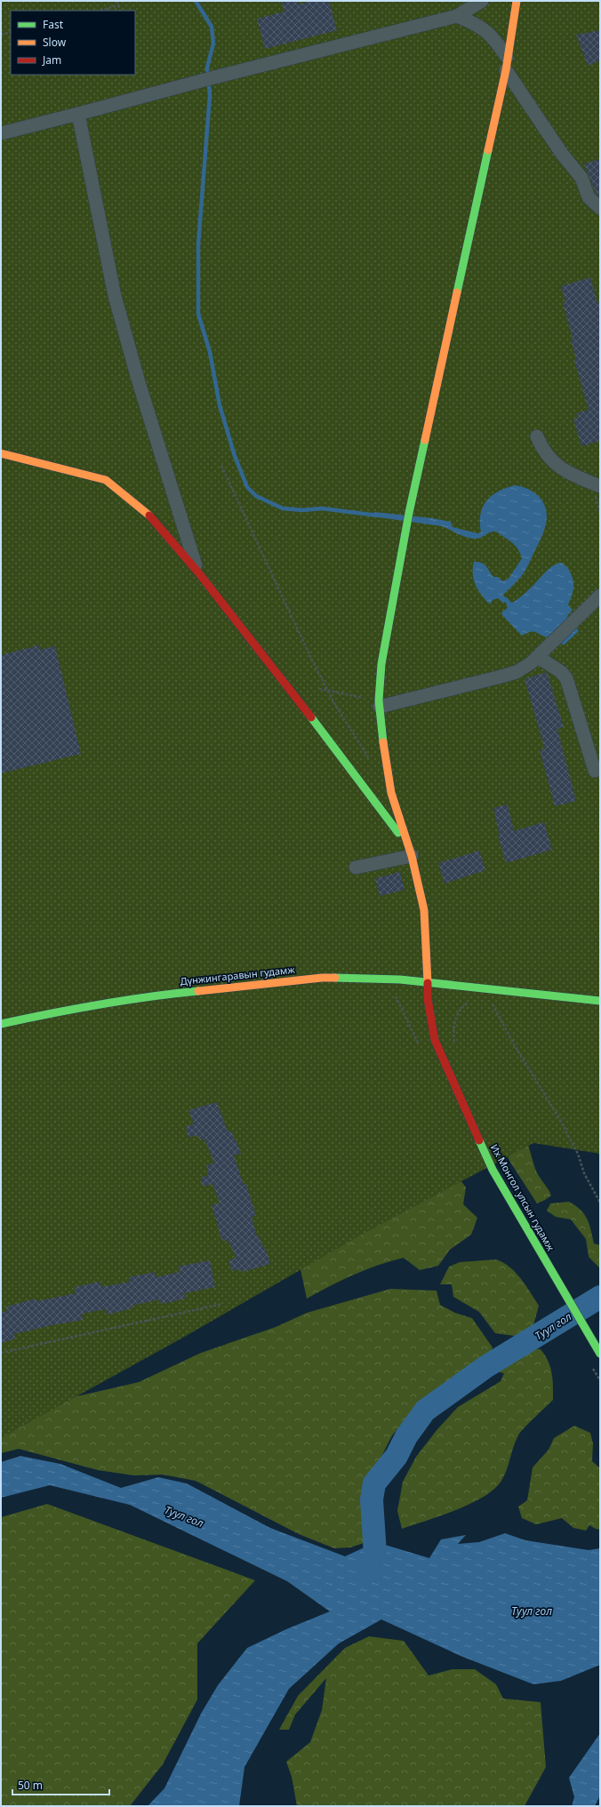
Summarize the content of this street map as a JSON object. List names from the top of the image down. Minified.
{"streets":{"street":["Дүнжингаравын гудамж","Их Монгол улсын гудамж"]},"crossings":[["Дүнжингаравын гудамж","Их Монгол улсын гудамж"]],"water":["Туул гол"],"legend":["Fast","Slow","Jam"],"scale_bar":"50 m"}
